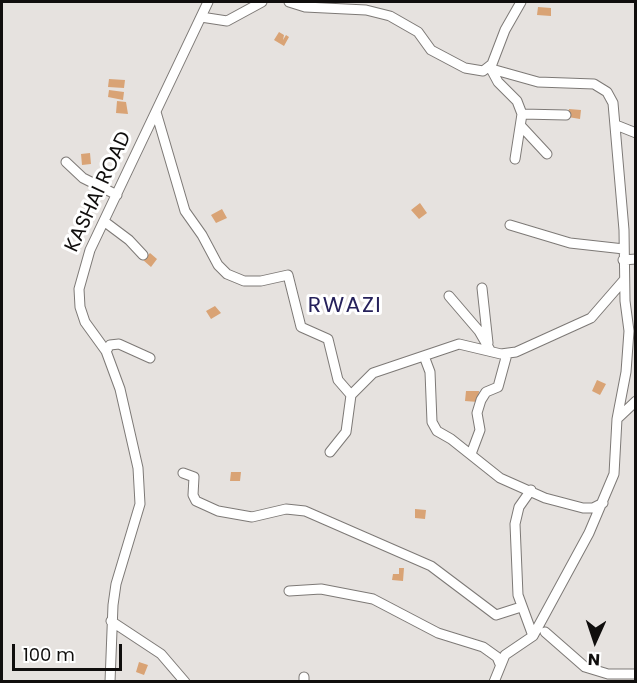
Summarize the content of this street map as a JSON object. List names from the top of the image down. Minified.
{"streets":{"street":["KASHAI ROAD"]},"districts":["RWAZI"],"scale_bar":"100 m","north":"bottom"}
